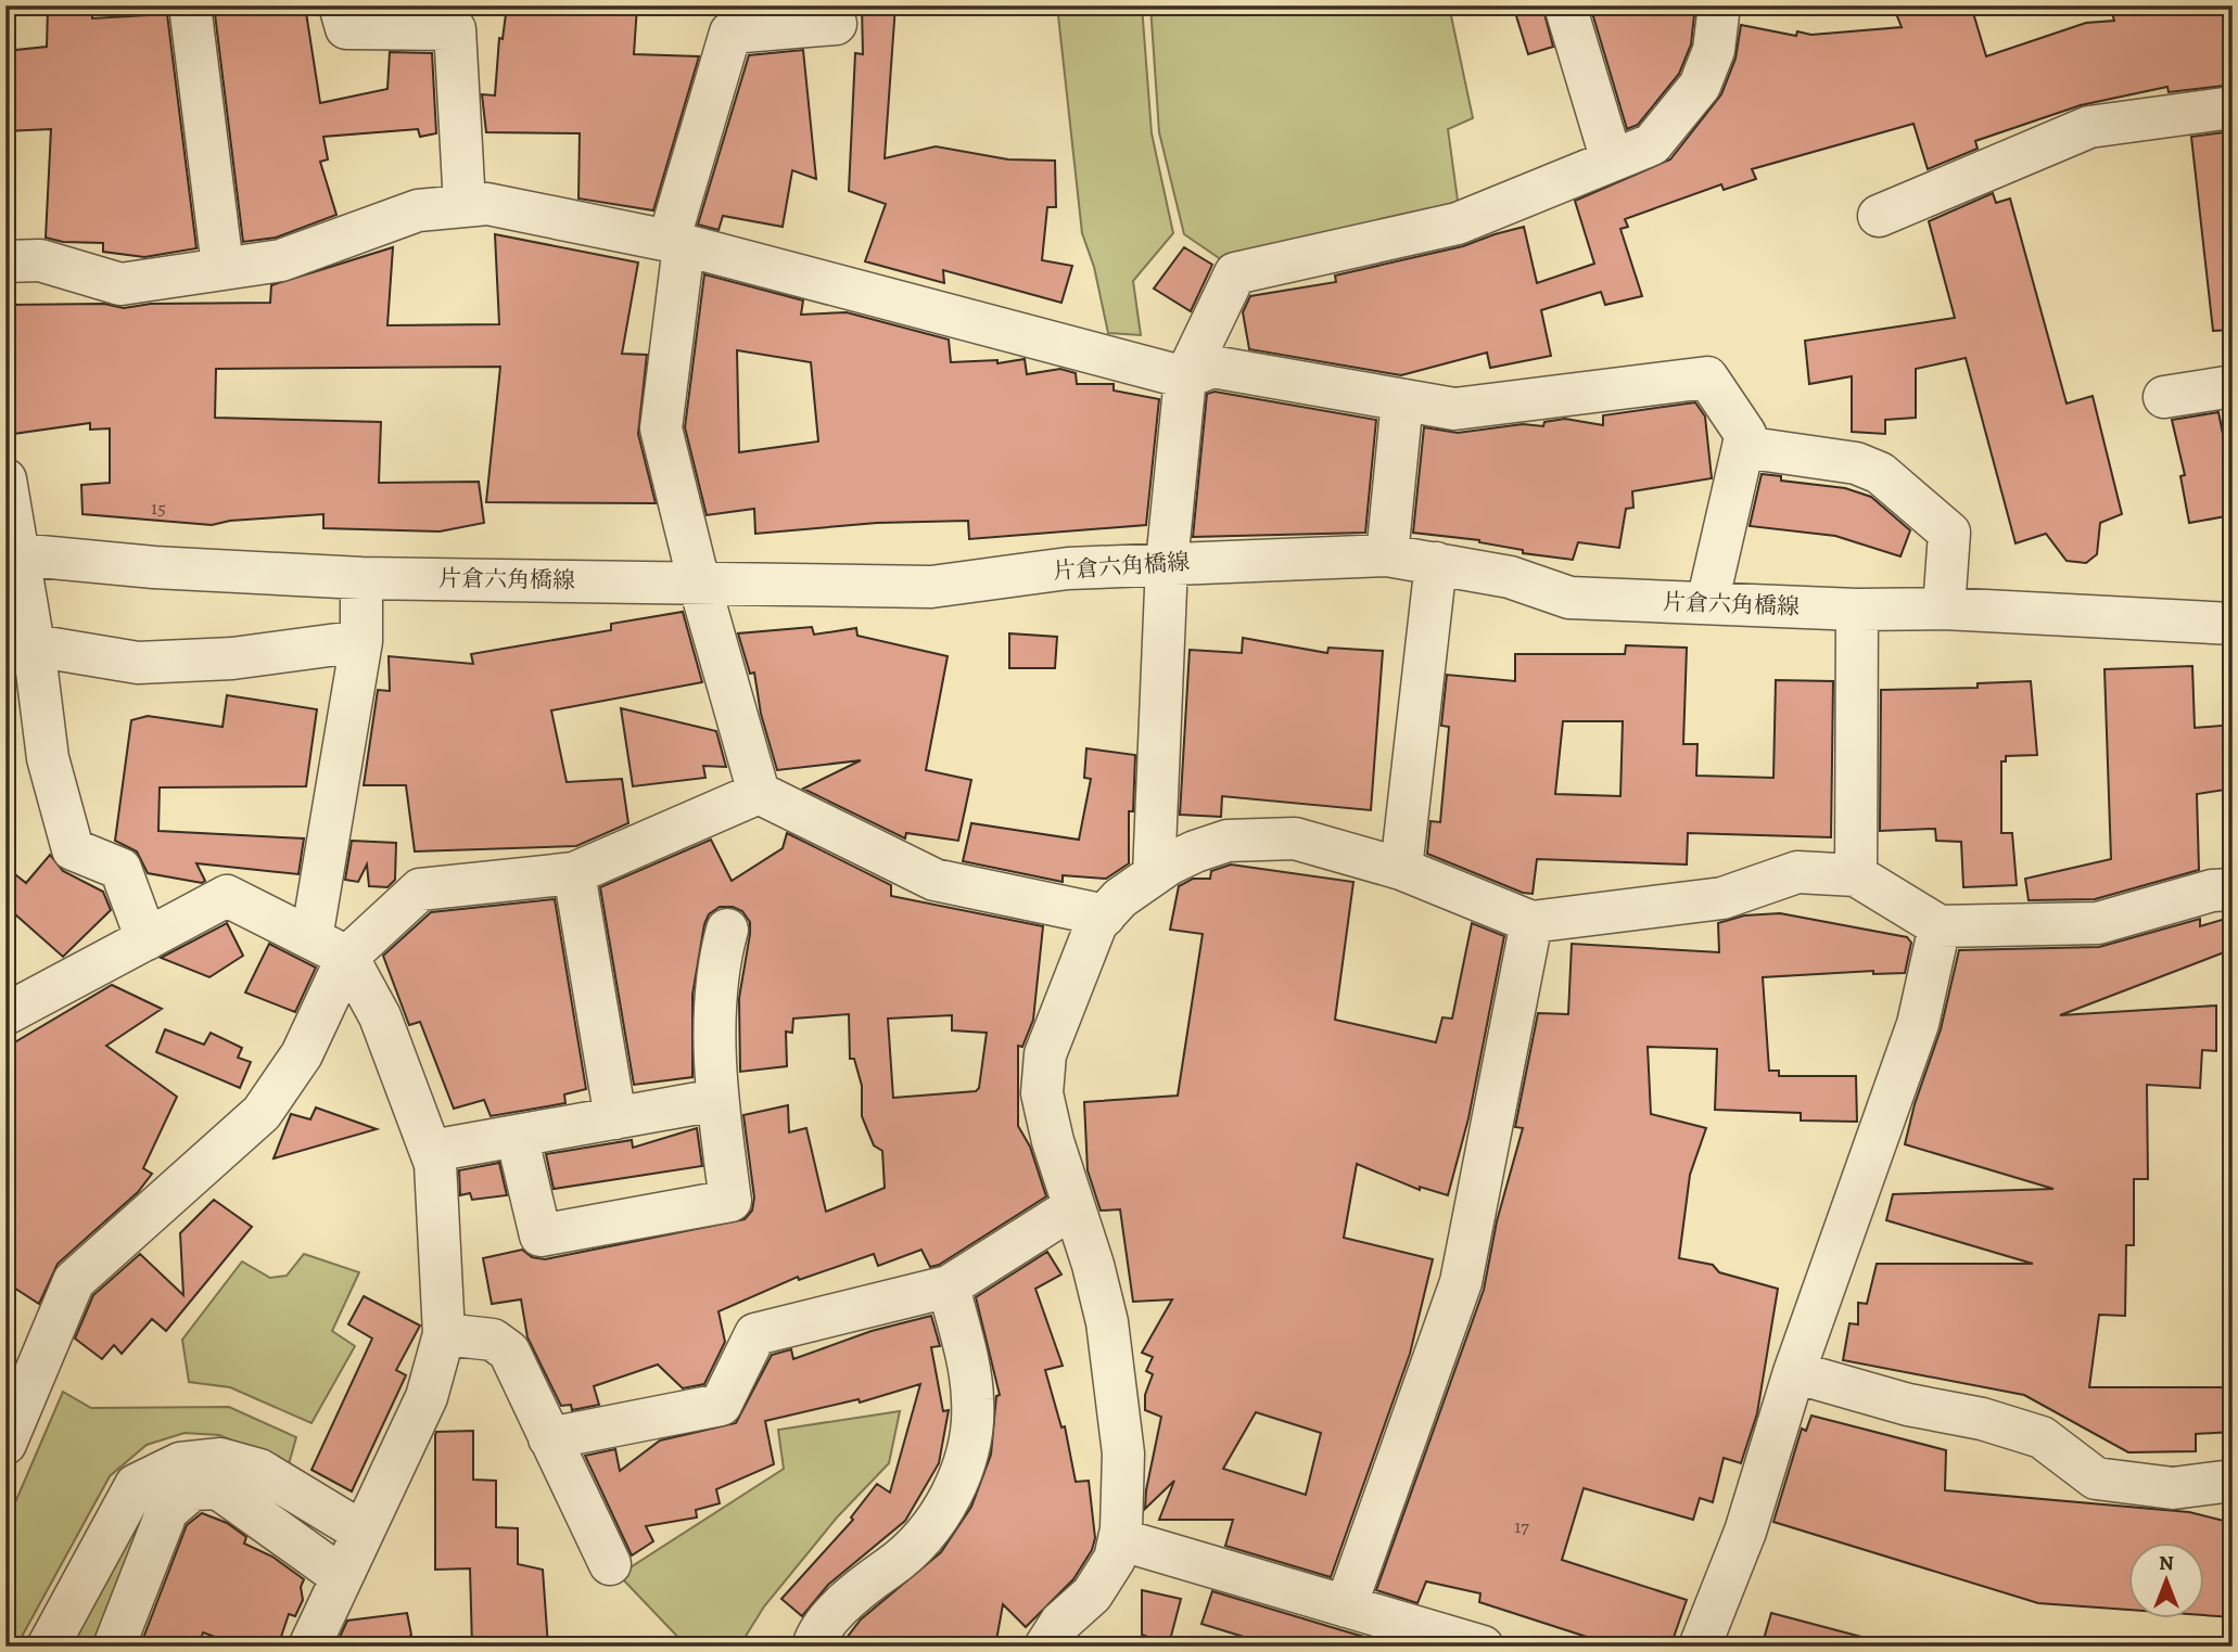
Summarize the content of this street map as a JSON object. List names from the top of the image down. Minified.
{"streets":{"street":["片倉六角橋線"]},"house_numbers":["15","17"],"north":"top"}
